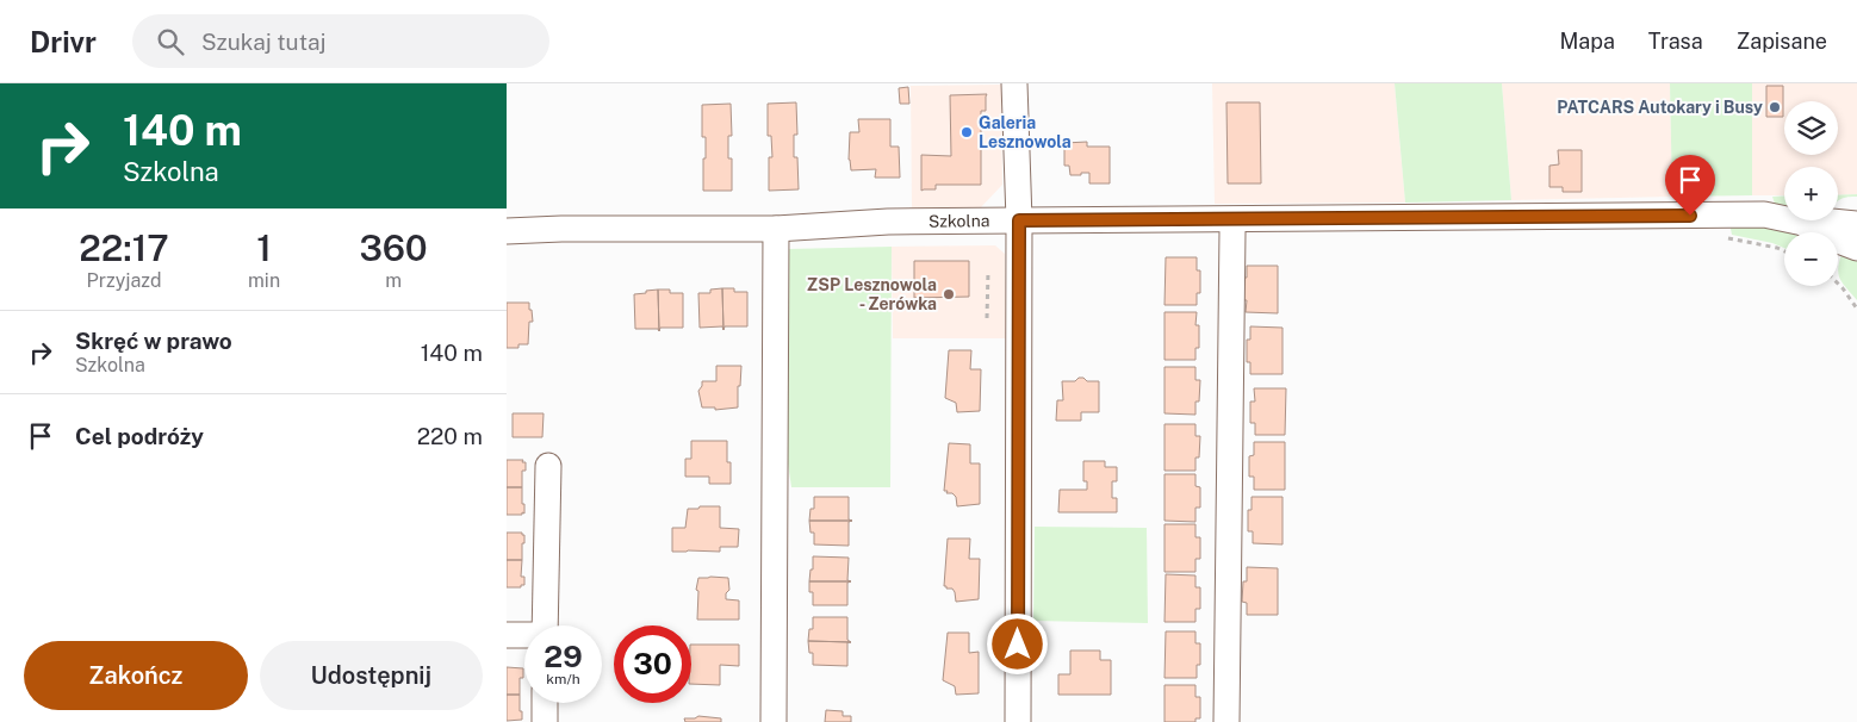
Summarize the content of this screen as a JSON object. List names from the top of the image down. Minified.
{"streets":{"street":["Szkolna"]},"places":["PATCARS Autokary i Busy","Galeria Lesznowola","ZSP Lesznowola - Zerówka"],"page":{"header":"Drivr","search":"Szukaj tutaj","nav":["Mapa","Trasa","Zapisane"],"turn":["140 m","Szkolna"],"map_buttons":["+","−"],"eta":["22:17","Przyjazd","1","min","360","m"],"list":[{"name":"Skręć w prawo","note":"Szkolna","value":"140 m"},{"name":"Cel podróży","value":"220 m"}],"speed":"29 km/h","limit":"30","buttons":["Zakończ","Udostępnij"]}}
